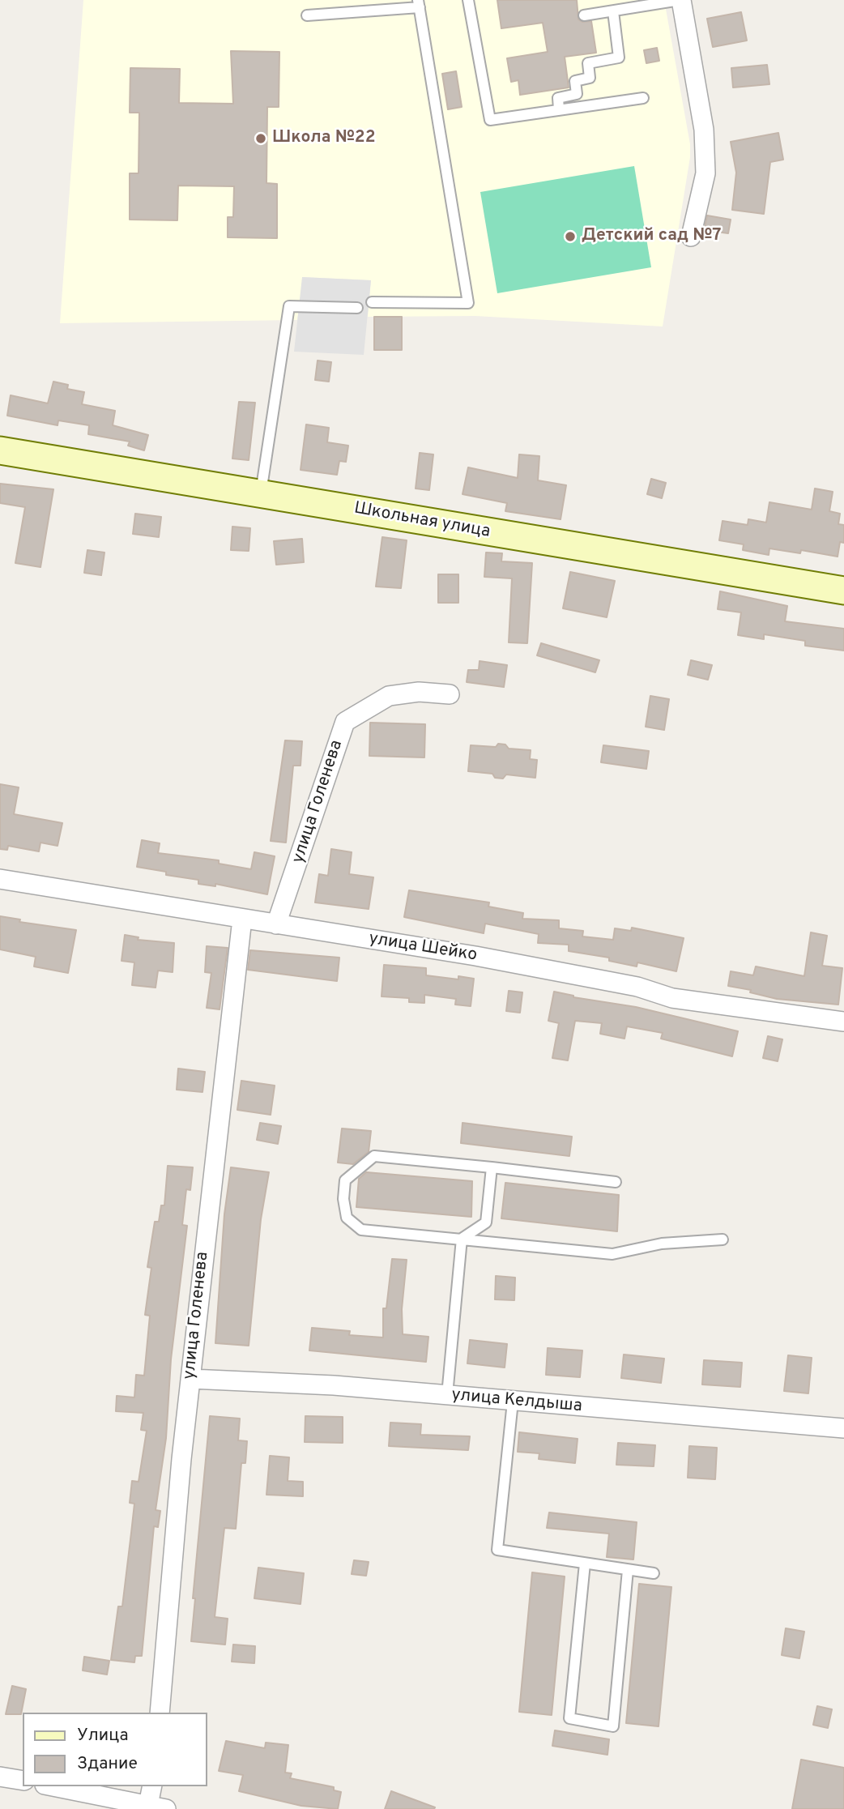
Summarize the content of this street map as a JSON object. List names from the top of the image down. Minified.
{"streets":{"street":["Школьная улица","улица Голенева","улица Шейко","улица Келдыша"]},"crossings":[["улица Голенева","улица Шейко"],["улица Голенева","улица Келдыша"]],"places":["Школа №22","Детский сад №7"],"legend":["Улица","Здание"]}
